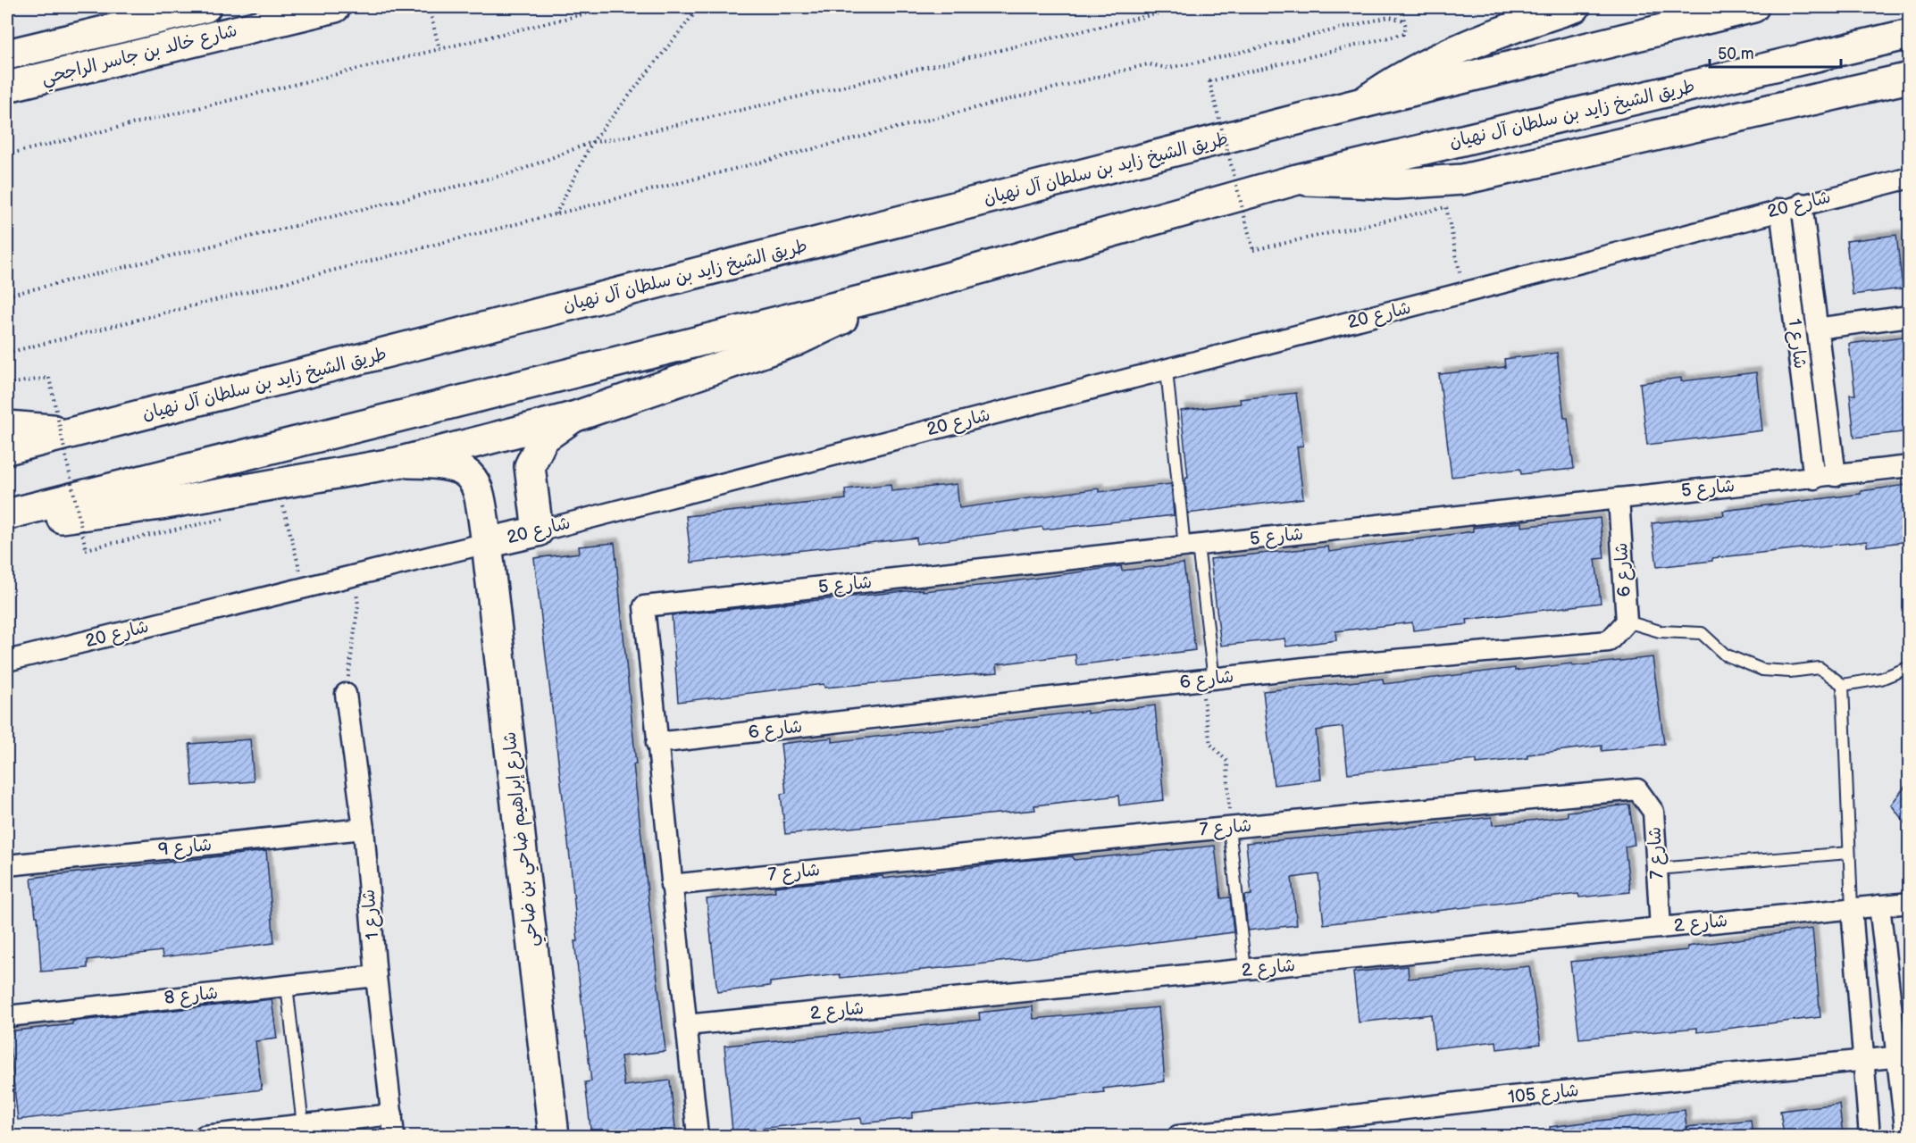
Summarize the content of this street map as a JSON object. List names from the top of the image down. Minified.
{"streets":{"main road":["شارع خالد بن جاسر الراجحي","طريق الشيخ زايد بن سلطان آل نهيان","شارع 20","شارع إبراهيم ضاحي بن ضاحي"],"street":["شارع 1","شارع 5","شارع 6","شارع 7","شارع 9","شارع 2","شارع 8","شارع 105"]},"crossings":[["شارع 20","شارع 1"],["شارع 20","شارع إبراهيم ضاحي بن ضاحي"],["شارع 1","شارع 5"],["شارع 1","شارع 9"],["شارع 1","شارع 8"],["شارع 5","شارع 6"],["شارع 7","شارع 2"]],"scale_bar":"50 m"}
